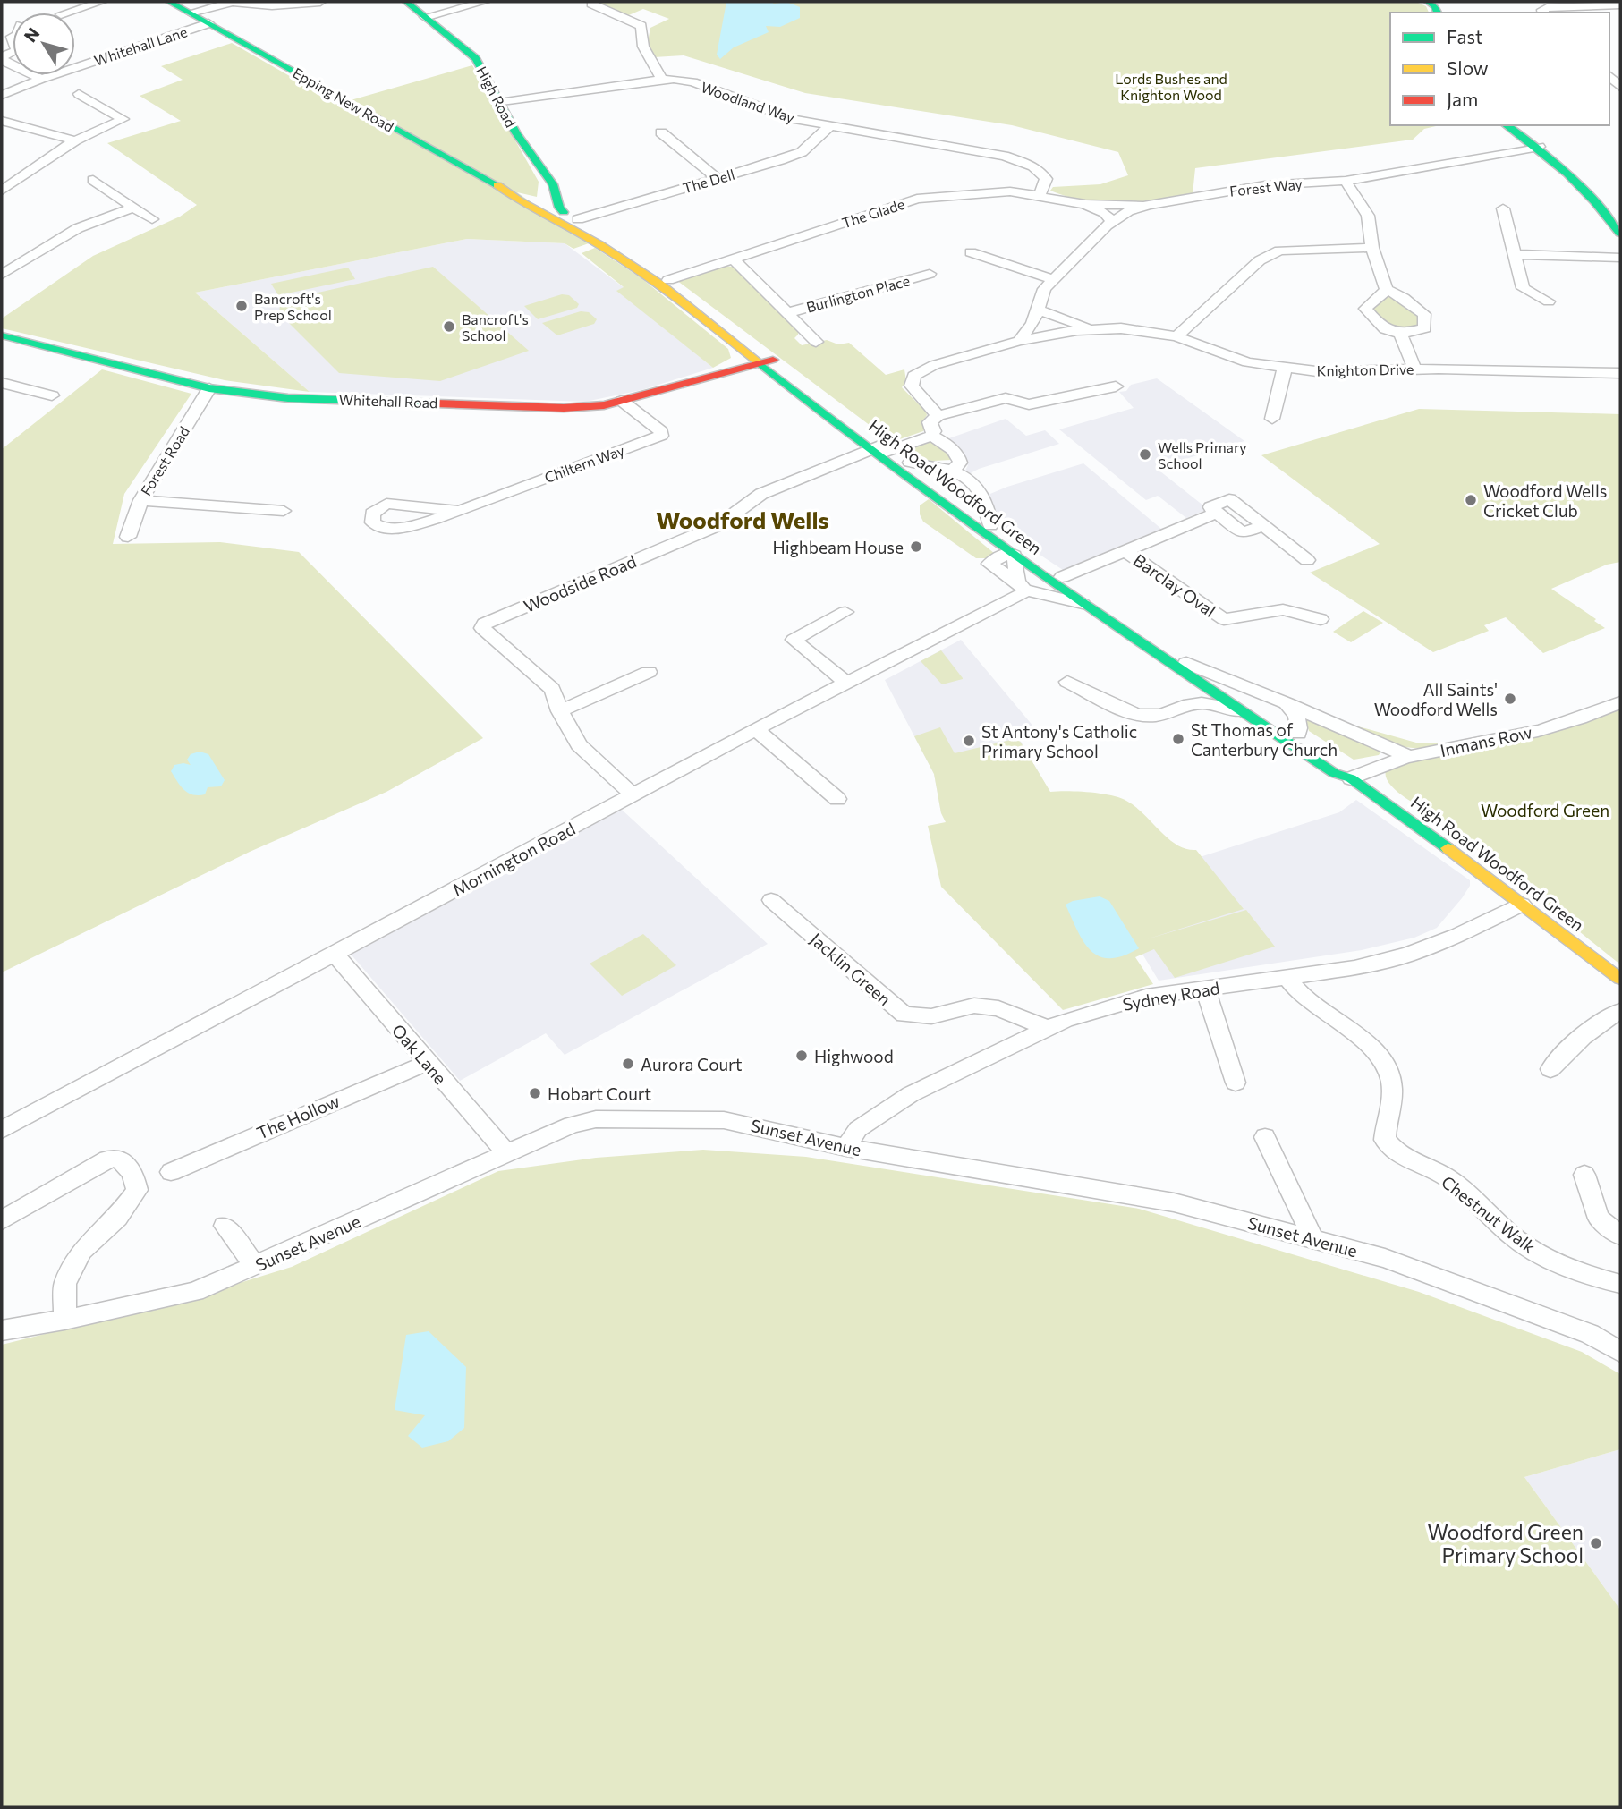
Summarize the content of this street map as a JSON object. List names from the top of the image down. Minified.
{"streets":{"main road":["High Road","Epping New Road","Whitehall Road","High Road Woodford Green"],"street":["Whitehall Lane","Woodland Way","The Dell","Forest Way","The Glade","Burlington Place","Knighton Drive","Forest Road","Chiltern Way","Woodside Road","Barclay Oval","Inmans Row","Mornington Road","Jacklin Green","Sydney Road","Oak Lane","The Hollow","Sunset Avenue","Chestnut Walk"]},"crossings":[["Whitehall Lane","Epping New Road"],["High Road","Epping New Road"],["High Road","Woodland Way"],["High Road","High Road Woodford Green"],["Epping New Road","High Road Woodford Green"],["Woodland Way","The Dell"],["Woodland Way","The Glade"],["The Dell","High Road Woodford Green"],["Forest Way","The Glade"],["Forest Way","Knighton Drive"],["The Glade","Burlington Place"],["The Glade","High Road Woodford Green"],["Whitehall Road","Forest Road"],["Whitehall Road","Chiltern Way"],["Whitehall Road","High Road Woodford Green"],["High Road Woodford Green","Woodside Road"],["High Road Woodford Green","Barclay Oval"],["High Road Woodford Green","Inmans Row"],["High Road Woodford Green","Sydney Road"],["Woodside Road","Mornington Road"],["Mornington Road","Oak Lane"],["Jacklin Green","Sydney Road"],["Sydney Road","Sunset Avenue"],["Sydney Road","Chestnut Walk"],["Oak Lane","The Hollow"],["Oak Lane","Sunset Avenue"]],"districts":["Woodford Wells"],"parks":["Lords Bushes and Knighton Wood","Woodford Green"],"places":["Bancroft's Prep School","Bancroft's School","Wells Primary School","Woodford Wells Cricket Club","Highbeam House","All Saints' Woodford Wells","St Thomas of Canterbury Church","St Antony's Catholic Primary School","Highwood","Aurora Court","Hobart Court","Woodford Green Primary School"],"legend":["Fast","Slow","Jam"],"north":"top left"}
